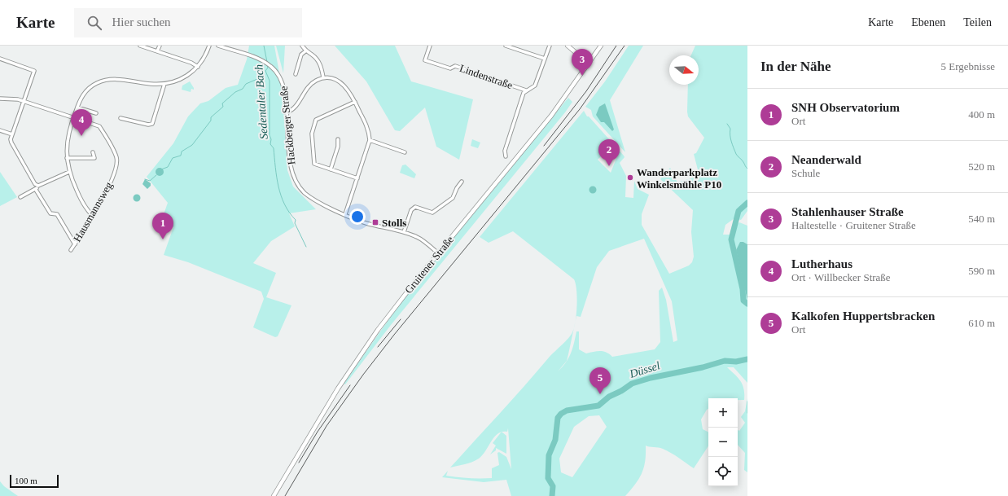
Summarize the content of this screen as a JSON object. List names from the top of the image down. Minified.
{"streets":{"main road":["Gruitener Straße"],"street":["Lindenstraße","Hackberger Straße","Hausmannsweg"]},"crossings":[["Hackberger Straße","Gruitener Straße"]],"water":["Sedentaler Bach","Düssel"],"places":{"other":["Wanderparkplatz Winkelsmühle P10"],"transit":["Stolls"]},"scale_bar":"100 m","north":"right","page":{"header":"Karte","search":"Hier suchen","nav":["Karte","Ebenen","Teilen"],"heading":["In der Nähe","5 Ergebnisse"],"pins":["3","4","2","1","5"],"list":[{"mark":"1","name":"SNH Observatorium","note":"Ort","value":"400 m"},{"mark":"2","name":"Neanderwald","note":"Schule","value":"520 m"},{"mark":"3","name":"Stahlenhauser Straße","note":"Haltestelle · Gruitener Straße","value":"540 m"},{"mark":"4","name":"Lutherhaus","note":"Ort · Willbecker Straße","value":"590 m"},{"mark":"5","name":"Kalkofen Huppertsbracken","note":"Ort","value":"610 m"}],"map_buttons":["+","−"],"scale":"100 m"}}
